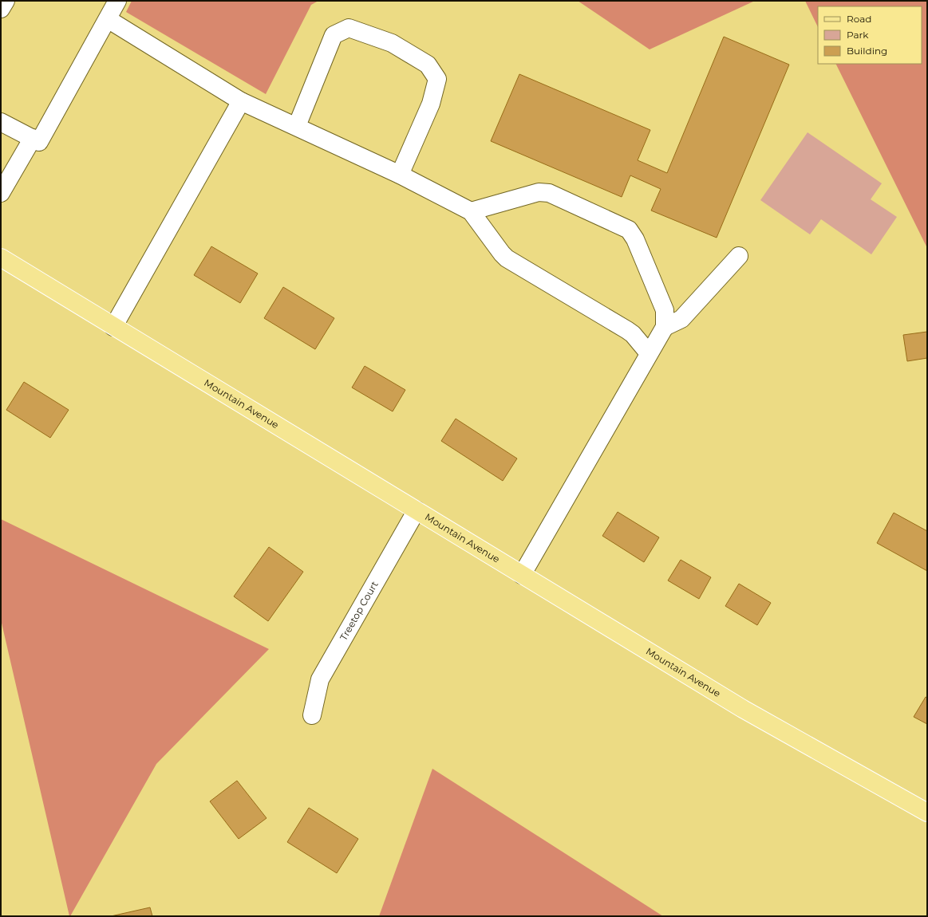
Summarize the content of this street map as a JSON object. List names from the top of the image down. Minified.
{"streets":{"main road":["Mountain Avenue"],"street":["Treetop Court"]},"crossings":[["Mountain Avenue","Treetop Court"]],"legend":["Road","Park","Building"]}
